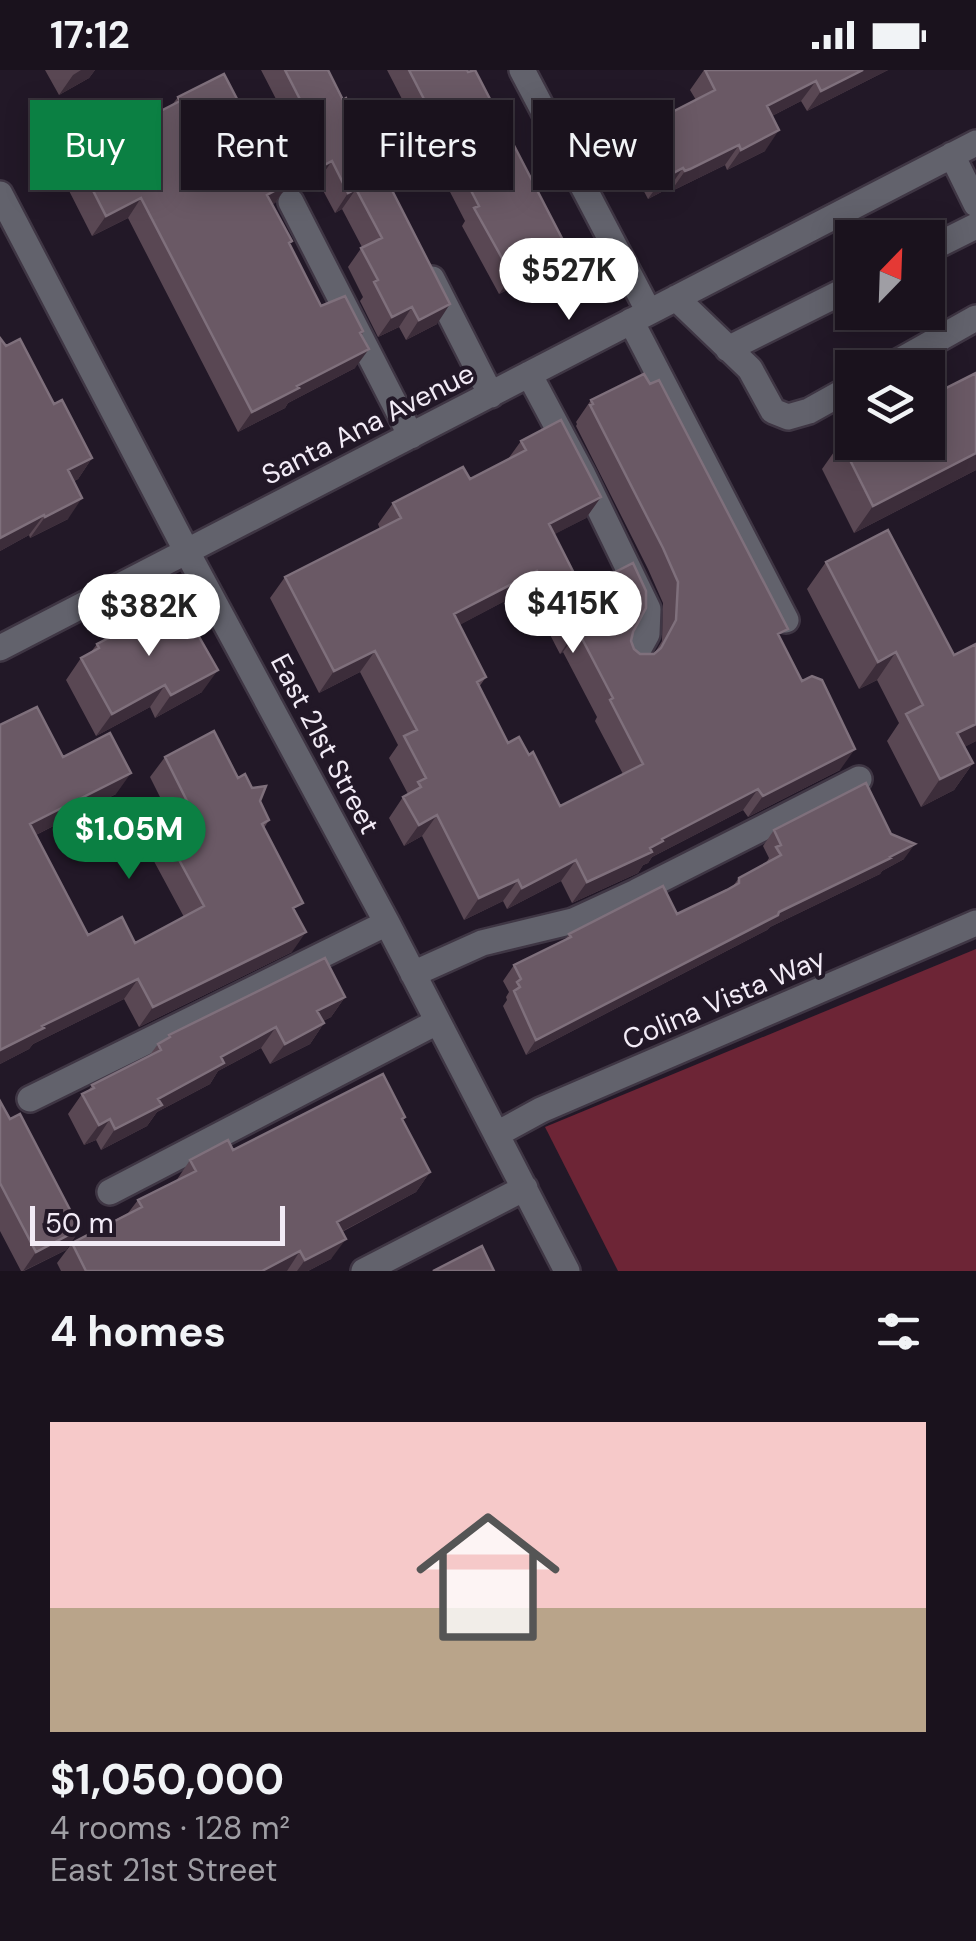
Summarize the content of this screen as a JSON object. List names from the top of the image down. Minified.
{"streets":{"street":["Santa Ana Avenue","East 21st Street","Colina Vista Way"]},"crossings":[["Santa Ana Avenue","East 21st Street"],["East 21st Street","Colina Vista Way"]],"scale_bar":"50 m","north":"top right","page":{"status":"17:12","chip":["Buy","Rent","Filters","New"],"price":["$527K","$415K","$382K","$1.05M"],"scale":"50 m","heading":"4 homes","list":[{"name":"$1,050,000","note":"4 rooms · 128 m² · East 21st Street"}]}}
